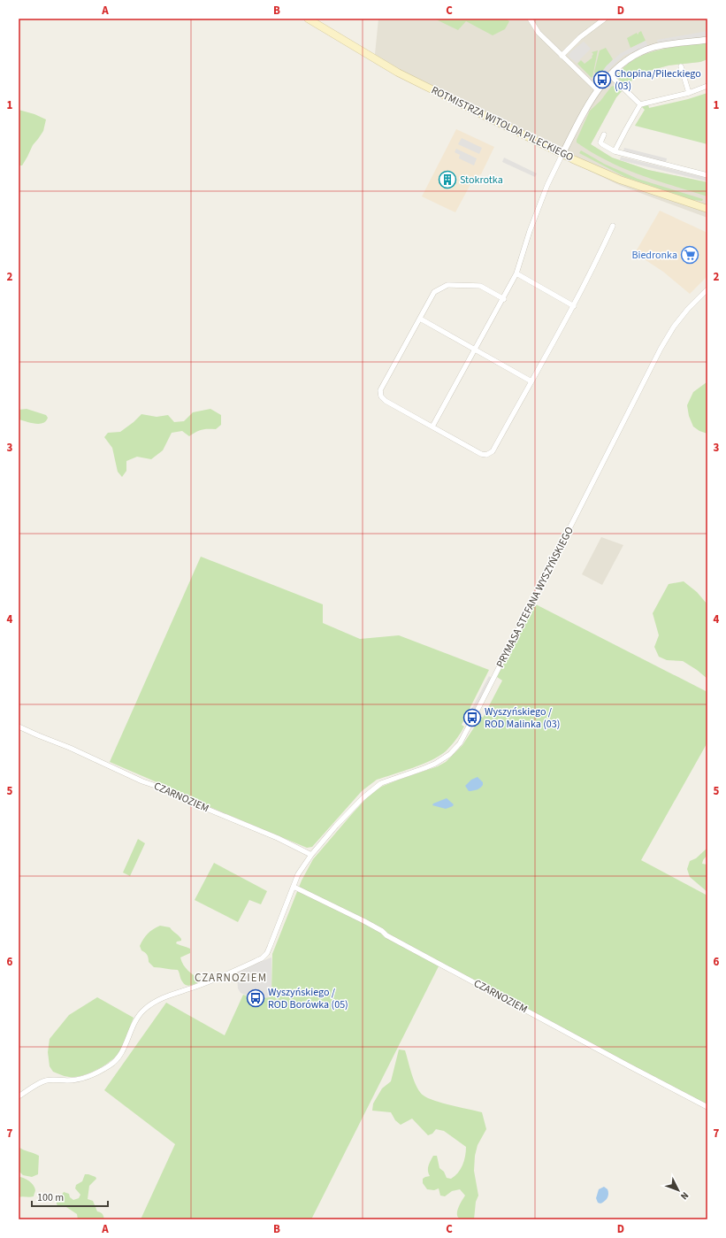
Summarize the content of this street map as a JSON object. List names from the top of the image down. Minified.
{"streets":{"main road":["ROTMISTRZA WITOLDA PILECKIEGO"],"street":["PRYMASA STEFANA WYSZYŃSKIEGO","CZARNOZIEM"]},"crossings":[["PRYMASA STEFANA WYSZYŃSKIEGO","CZARNOZIEM"]],"districts":["CZARNOZIEM"],"places":{"bus stop":["Chopina/Pileckiego (03)","Wyszyńskiego / ROD Malinka (03)","Wyszyńskiego / ROD Borówka (05)"],"building":["Stokrotka"],"supermarket":["Biedronka"]},"scale_bar":"100 m","north":"bottom right","grid":{"columns":["A","B","C","D"],"rows":["1","2","3","4","5","6","7"]}}
